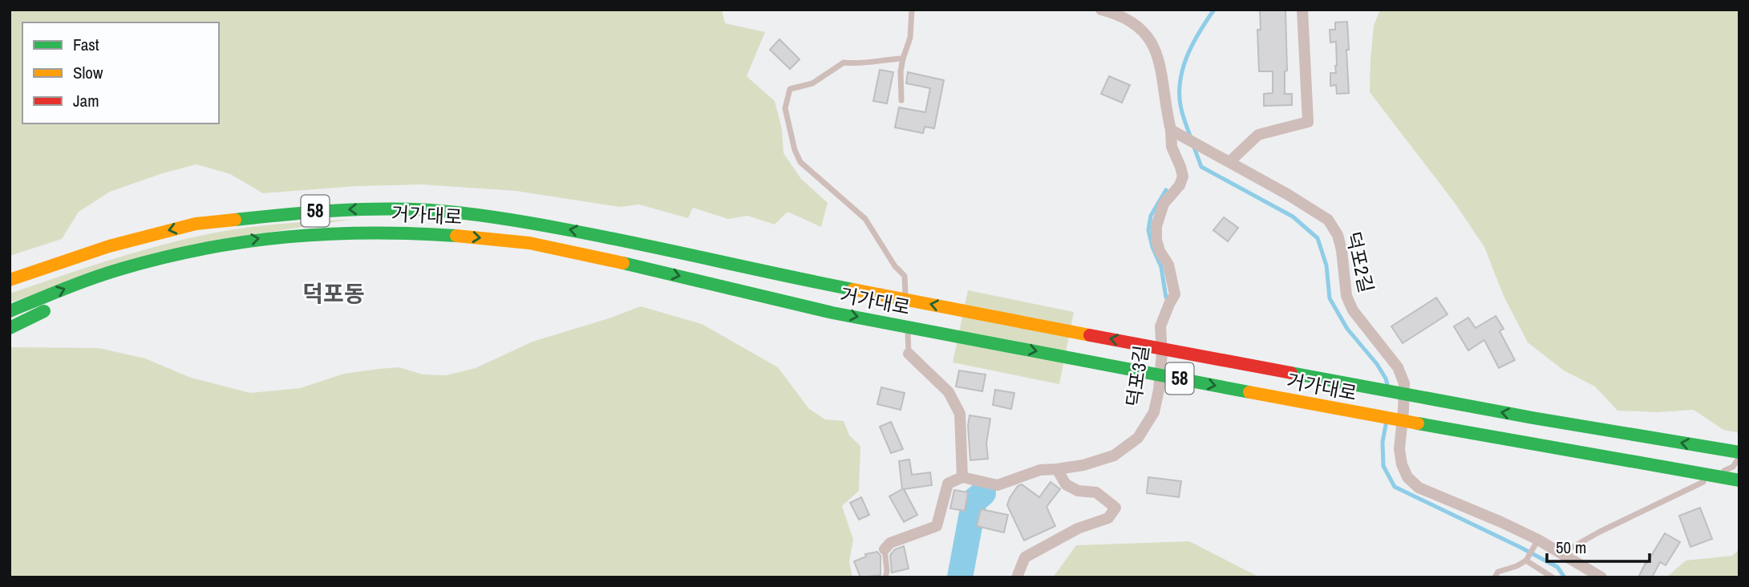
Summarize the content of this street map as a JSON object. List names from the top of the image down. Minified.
{"streets":{"highway":["58","거가대로"],"street":["덕포2길","덕포3길"]},"crossings":[["덕포2길","덕포3길"]],"districts":["덕포동"],"legend":["Fast","Slow","Jam"],"scale_bar":"50 m"}
